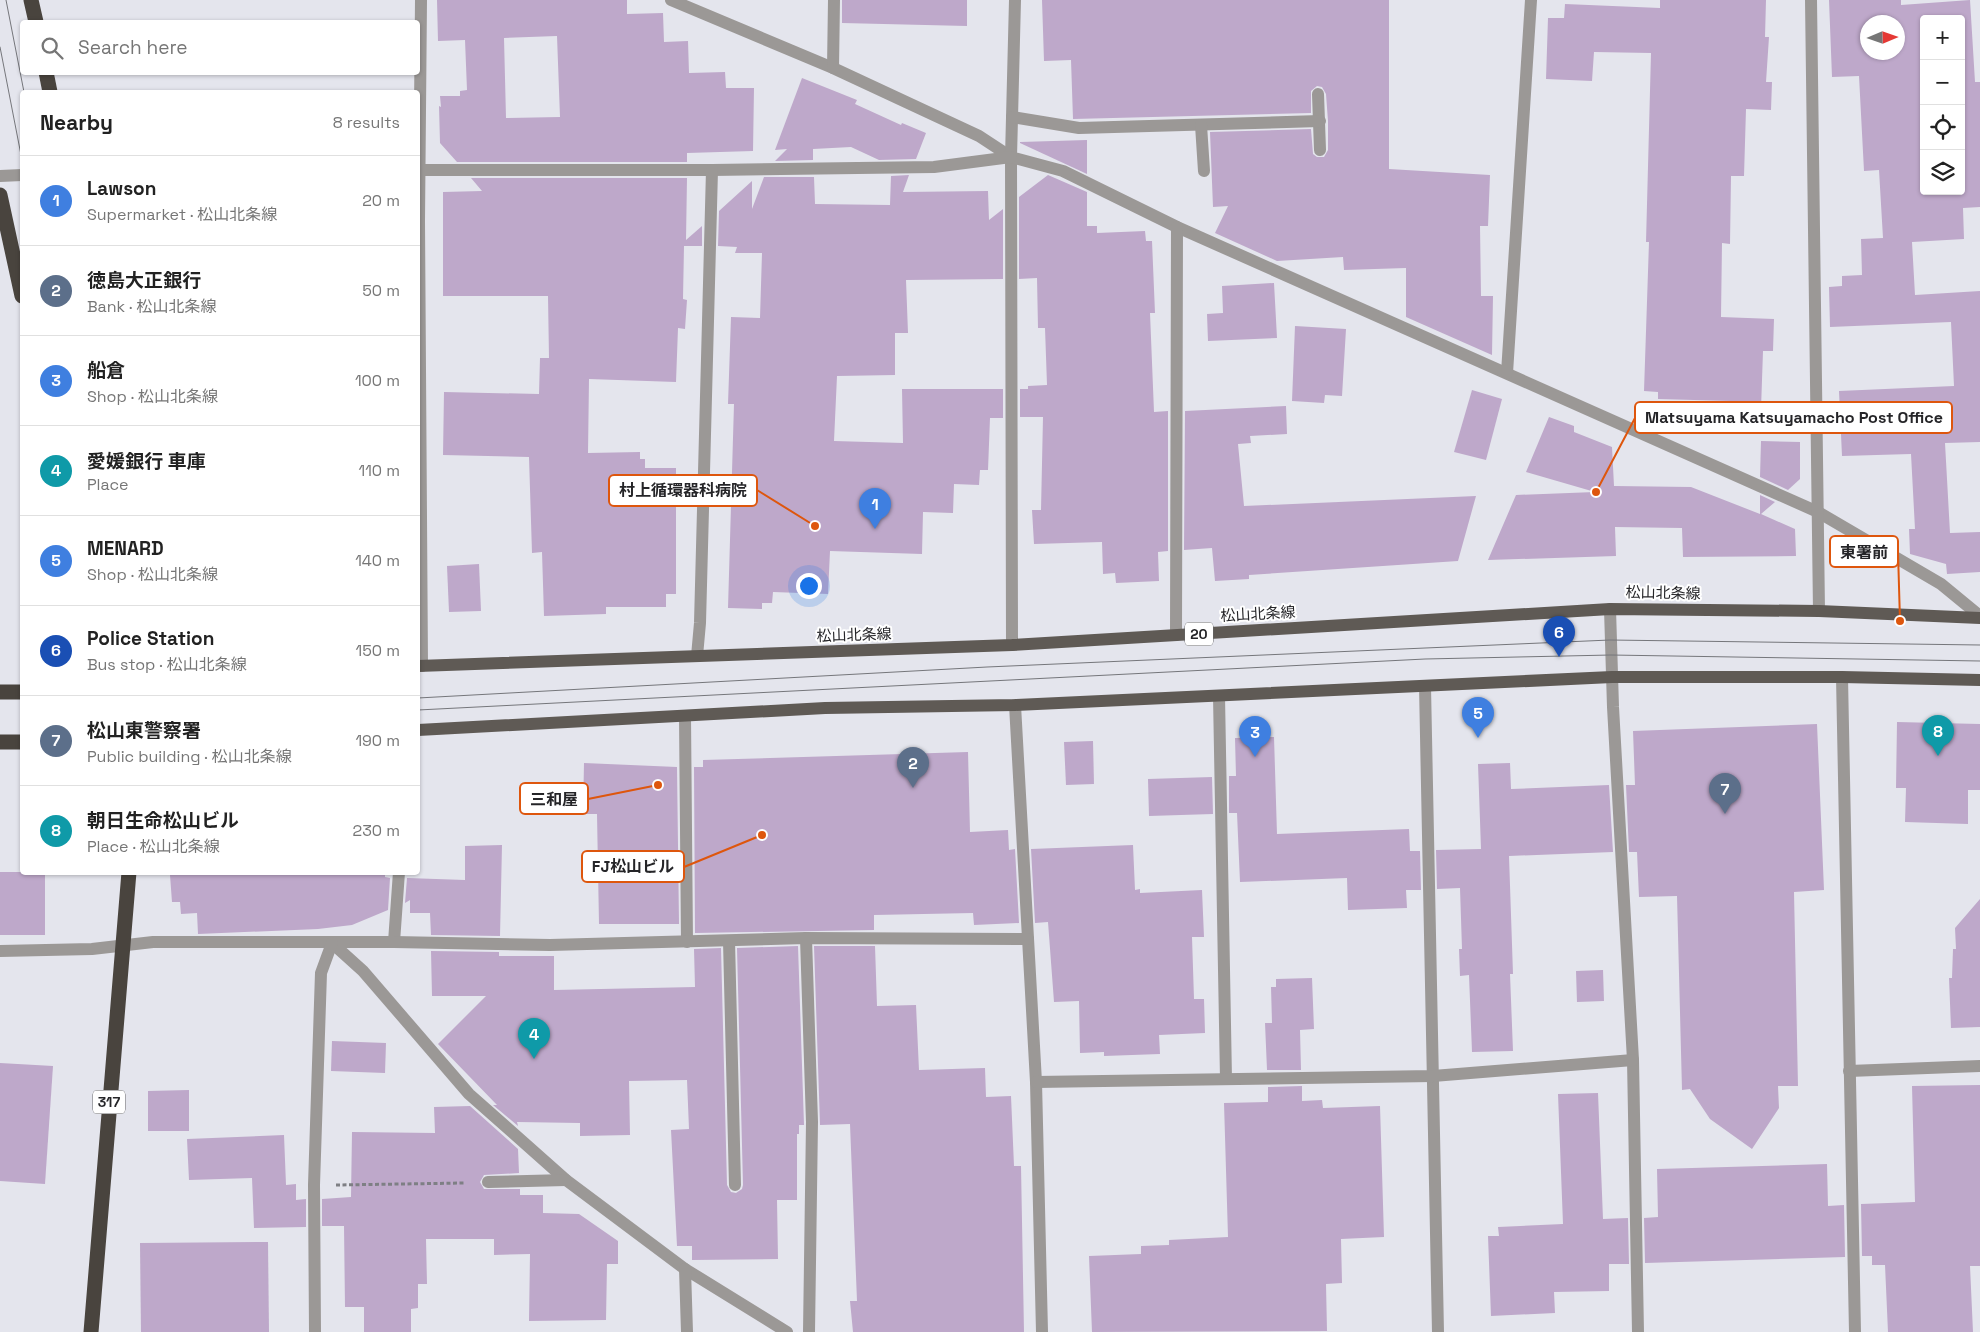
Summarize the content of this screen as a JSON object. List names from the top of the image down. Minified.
{"streets":{"highway":["317"],"main road":["松山北条線","20"]},"places":["Matsuyama Katsuyamacho Post Office","村上循環器科病院","東署前","三和屋","FJ松山ビル"],"north":"right","page":{"map_buttons":["+","−"],"search":"Search here","heading":["Nearby","8 results"],"list":[{"mark":"1","name":"Lawson","note":"Supermarket · 松山北条線","value":"20 m"},{"mark":"2","name":"徳島大正銀行","note":"Bank · 松山北条線","value":"50 m"},{"mark":"3","name":"船倉","note":"Shop · 松山北条線","value":"100 m"},{"mark":"4","name":"愛媛銀行 車庫","note":"Place","value":"110 m"},{"mark":"5","name":"MENARD","note":"Shop · 松山北条線","value":"140 m"},{"mark":"6","name":"Police Station","note":"Bus stop · 松山北条線","value":"150 m"},{"mark":"7","name":"松山東警察署","note":"Public building · 松山北条線","value":"190 m"},{"mark":"8","name":"朝日生命松山ビル","note":"Place · 松山北条線","value":"230 m"}],"pins":["1","6","5","8","3","2","7","4"]}}
